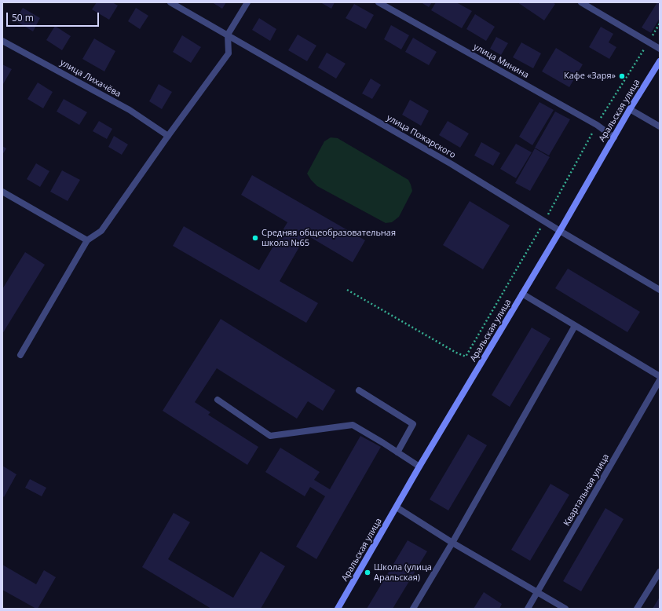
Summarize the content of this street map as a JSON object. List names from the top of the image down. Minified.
{"streets":{"street":["улица Минина","улица Лихачёва","Аральская улица","улица Пожарского","Квартальная улица"]},"crossings":[["улица Минина","Аральская улица"],["Аральская улица","улица Пожарского"]],"places":["Кафе «Заря»","Средняя общеобразовательная школа №65","Школа (улица Аральская)"],"scale_bar":"50 m"}
